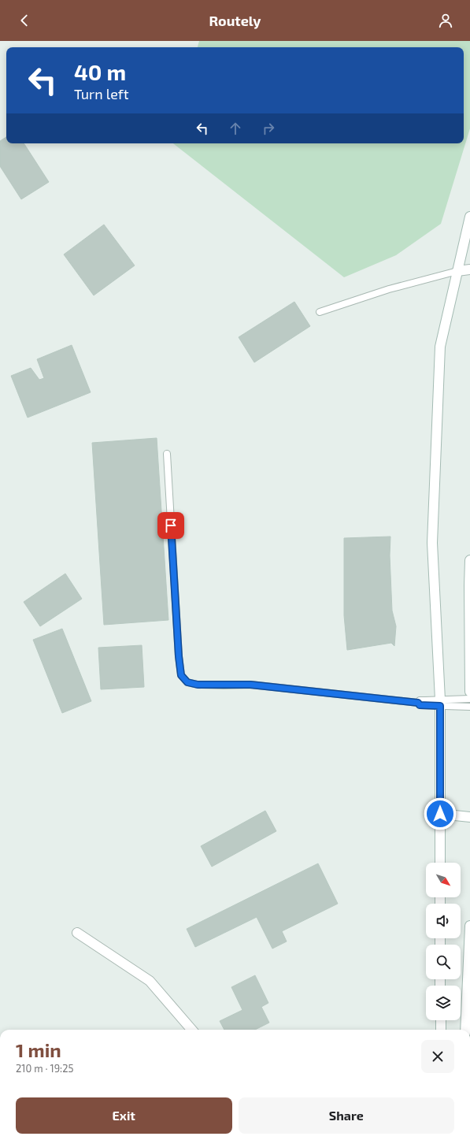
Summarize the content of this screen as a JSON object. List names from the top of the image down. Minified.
{"north":"bottom right","page":{"header":"Routely","turn":["40 m","Turn left"],"heading":["1 min","210 m · 19:25"],"buttons":["Exit","Share"]}}
